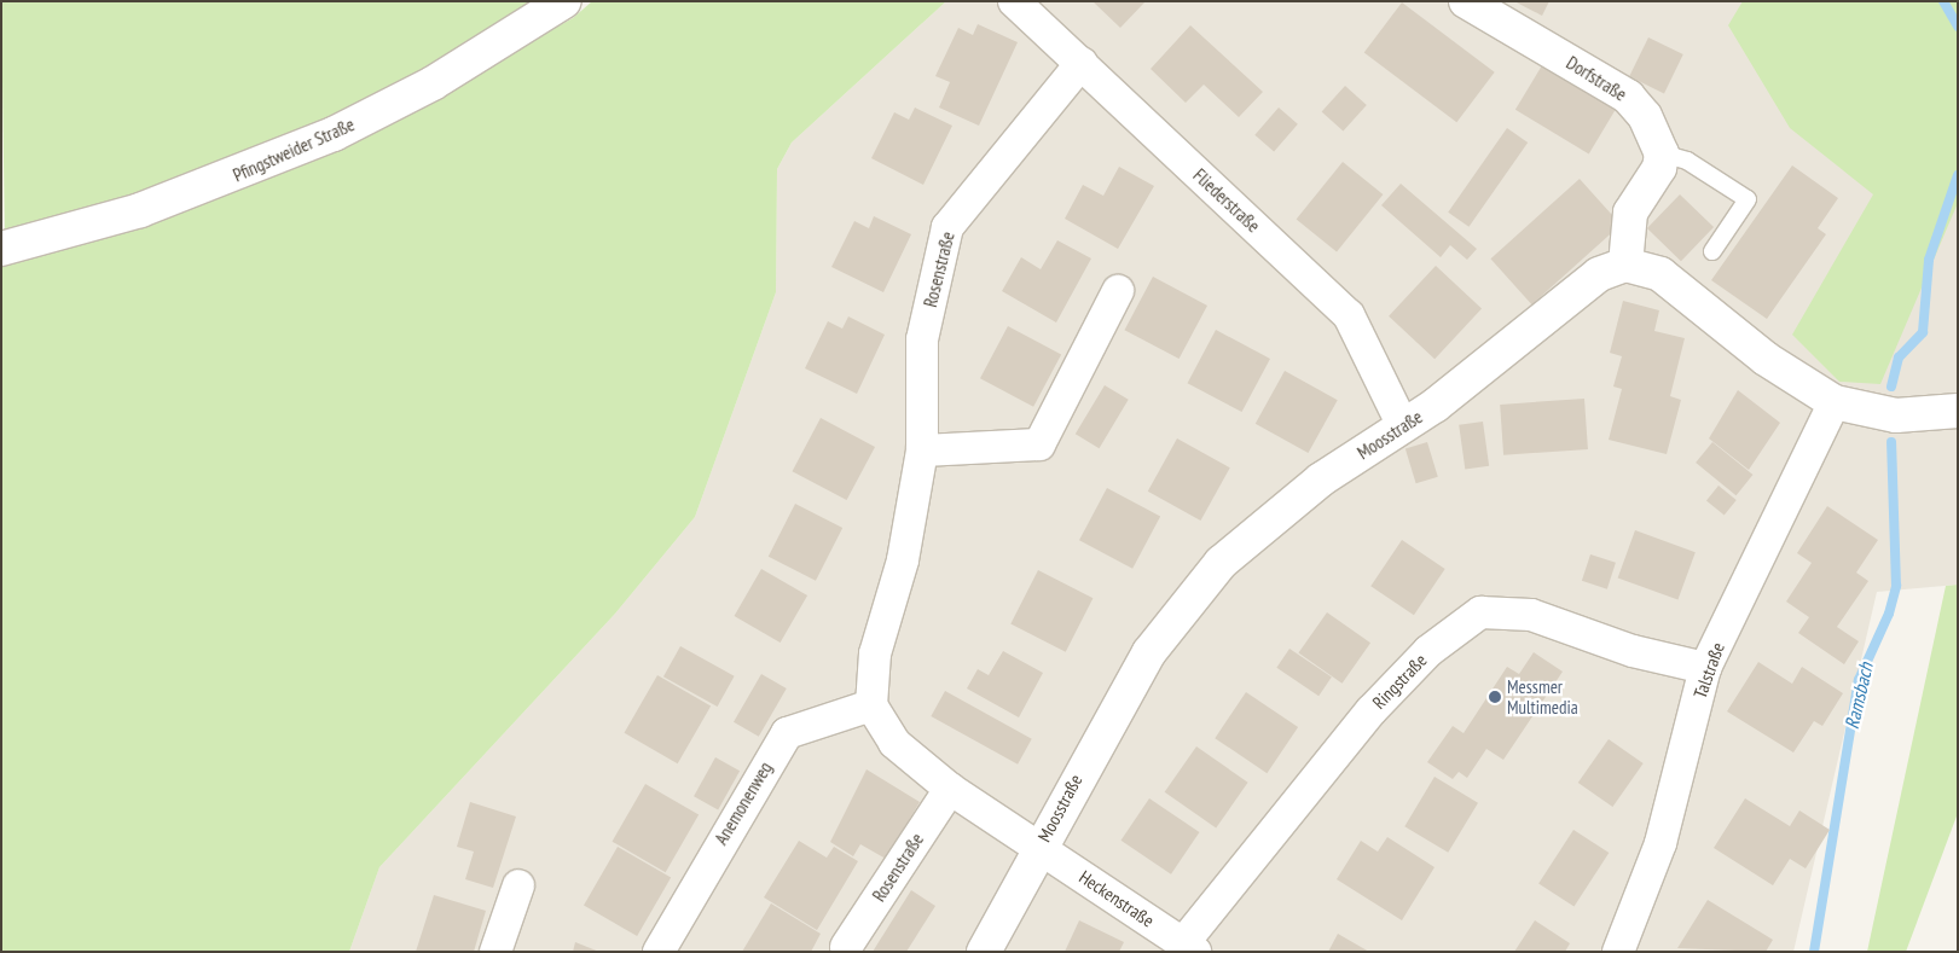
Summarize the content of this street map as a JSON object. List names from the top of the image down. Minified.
{"streets":{"street":["Dorfstraße","Pfingstweider Straße","Fliederstraße","Rosenstraße","Moosstraße","Talstraße","Ringstraße","Anemonenweg","Heckenstraße"]},"crossings":[["Fliederstraße","Rosenstraße"],["Fliederstraße","Moosstraße"],["Rosenstraße","Anemonenweg"],["Moosstraße","Heckenstraße"],["Talstraße","Ringstraße"],["Ringstraße","Heckenstraße"]],"water":["Ramsbach"],"places":["Messmer Multimedia"]}
